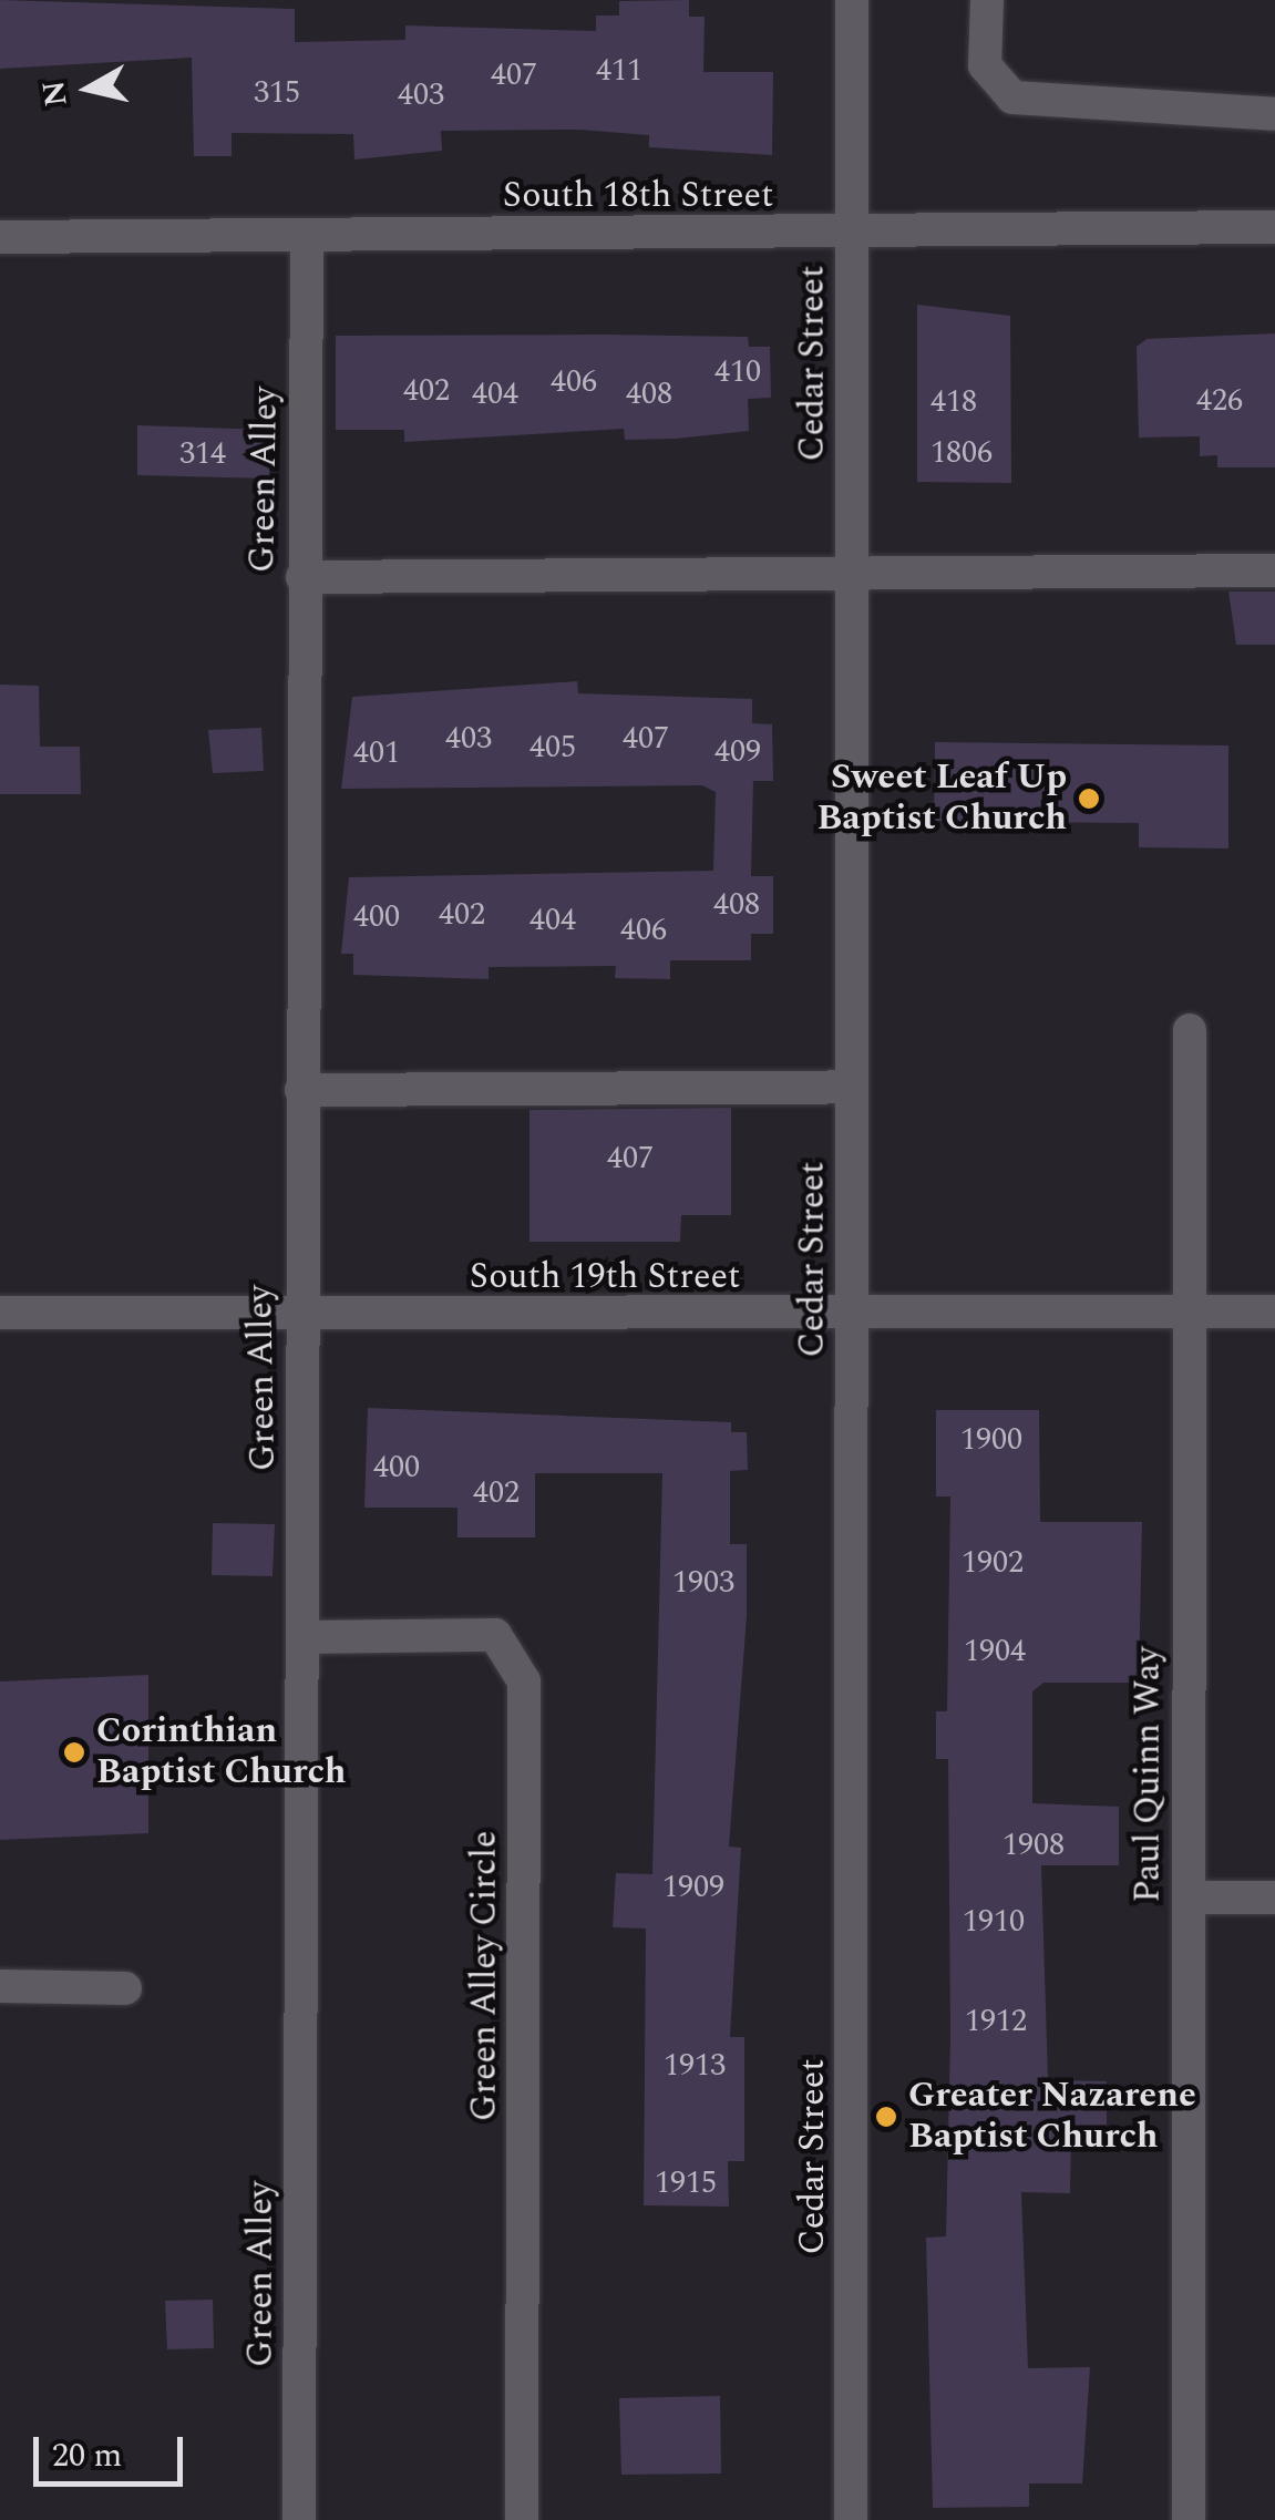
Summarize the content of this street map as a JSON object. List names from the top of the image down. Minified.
{"streets":{"street":["South 18th Street","Cedar Street","Green Alley","South 19th Street","Paul Quinn Way","Green Alley Circle"]},"crossings":[["South 18th Street","Cedar Street"],["South 18th Street","Green Alley"],["Cedar Street","South 19th Street"],["Green Alley","South 19th Street"],["Green Alley","Green Alley Circle"],["South 19th Street","Paul Quinn Way"]],"places":["Sweet Leaf Up Baptist Church","Corinthian Baptist Church","Greater Nazarene Baptist Church"],"house_numbers":["411","407","315","403","410","406","402","404","408","426","418","1806","314","403","407","405","409","401","408","402","400","404","406","407","1900","400","402","1902","1903","1904","1908","1909","1910","1912","1913","1915"],"scale_bar":"20 m","north":"left"}
